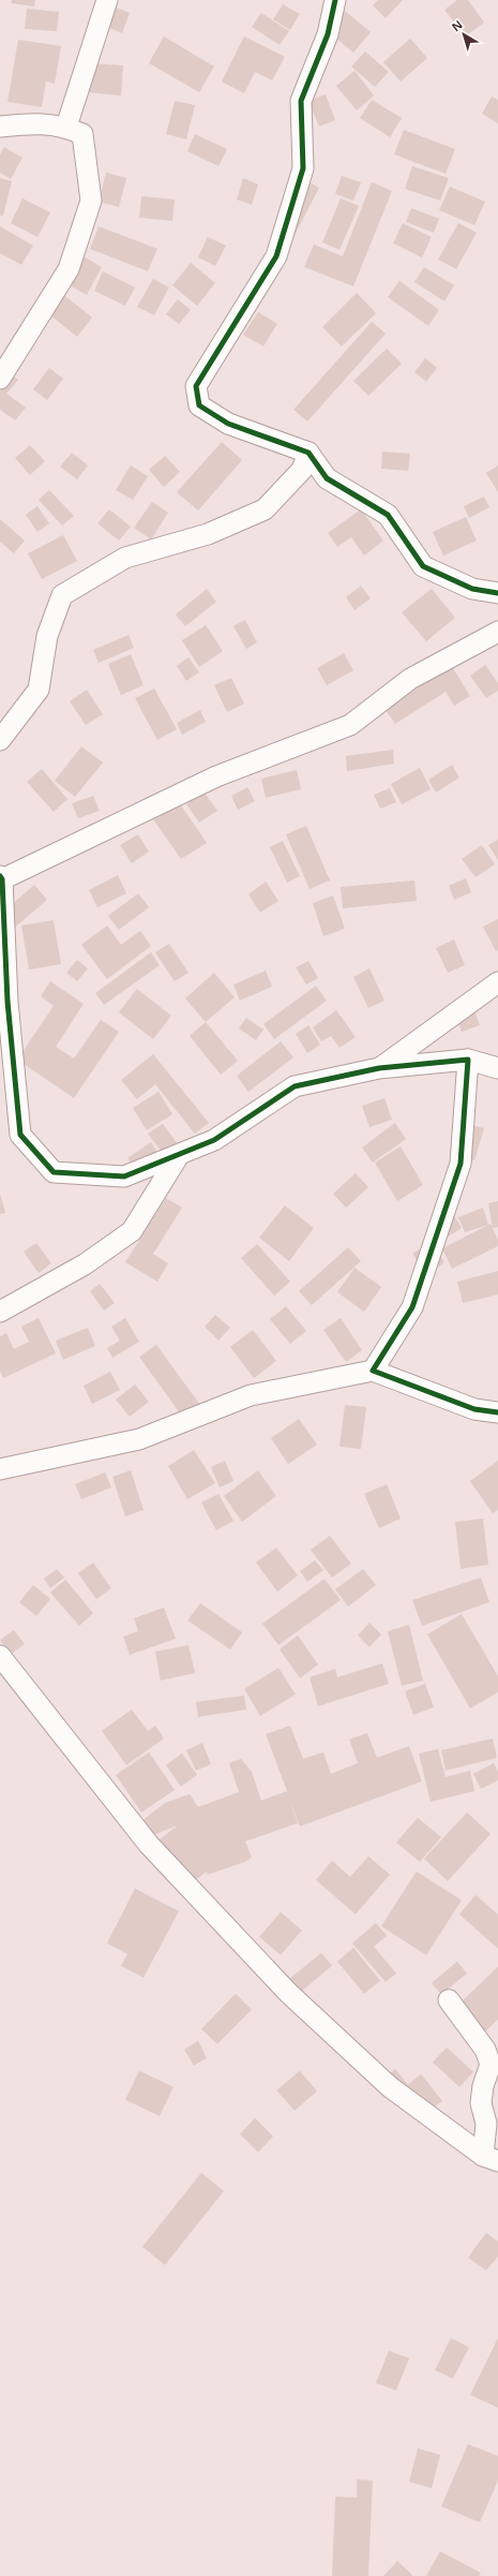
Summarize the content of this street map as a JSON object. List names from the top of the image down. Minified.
{"north":"top left"}
